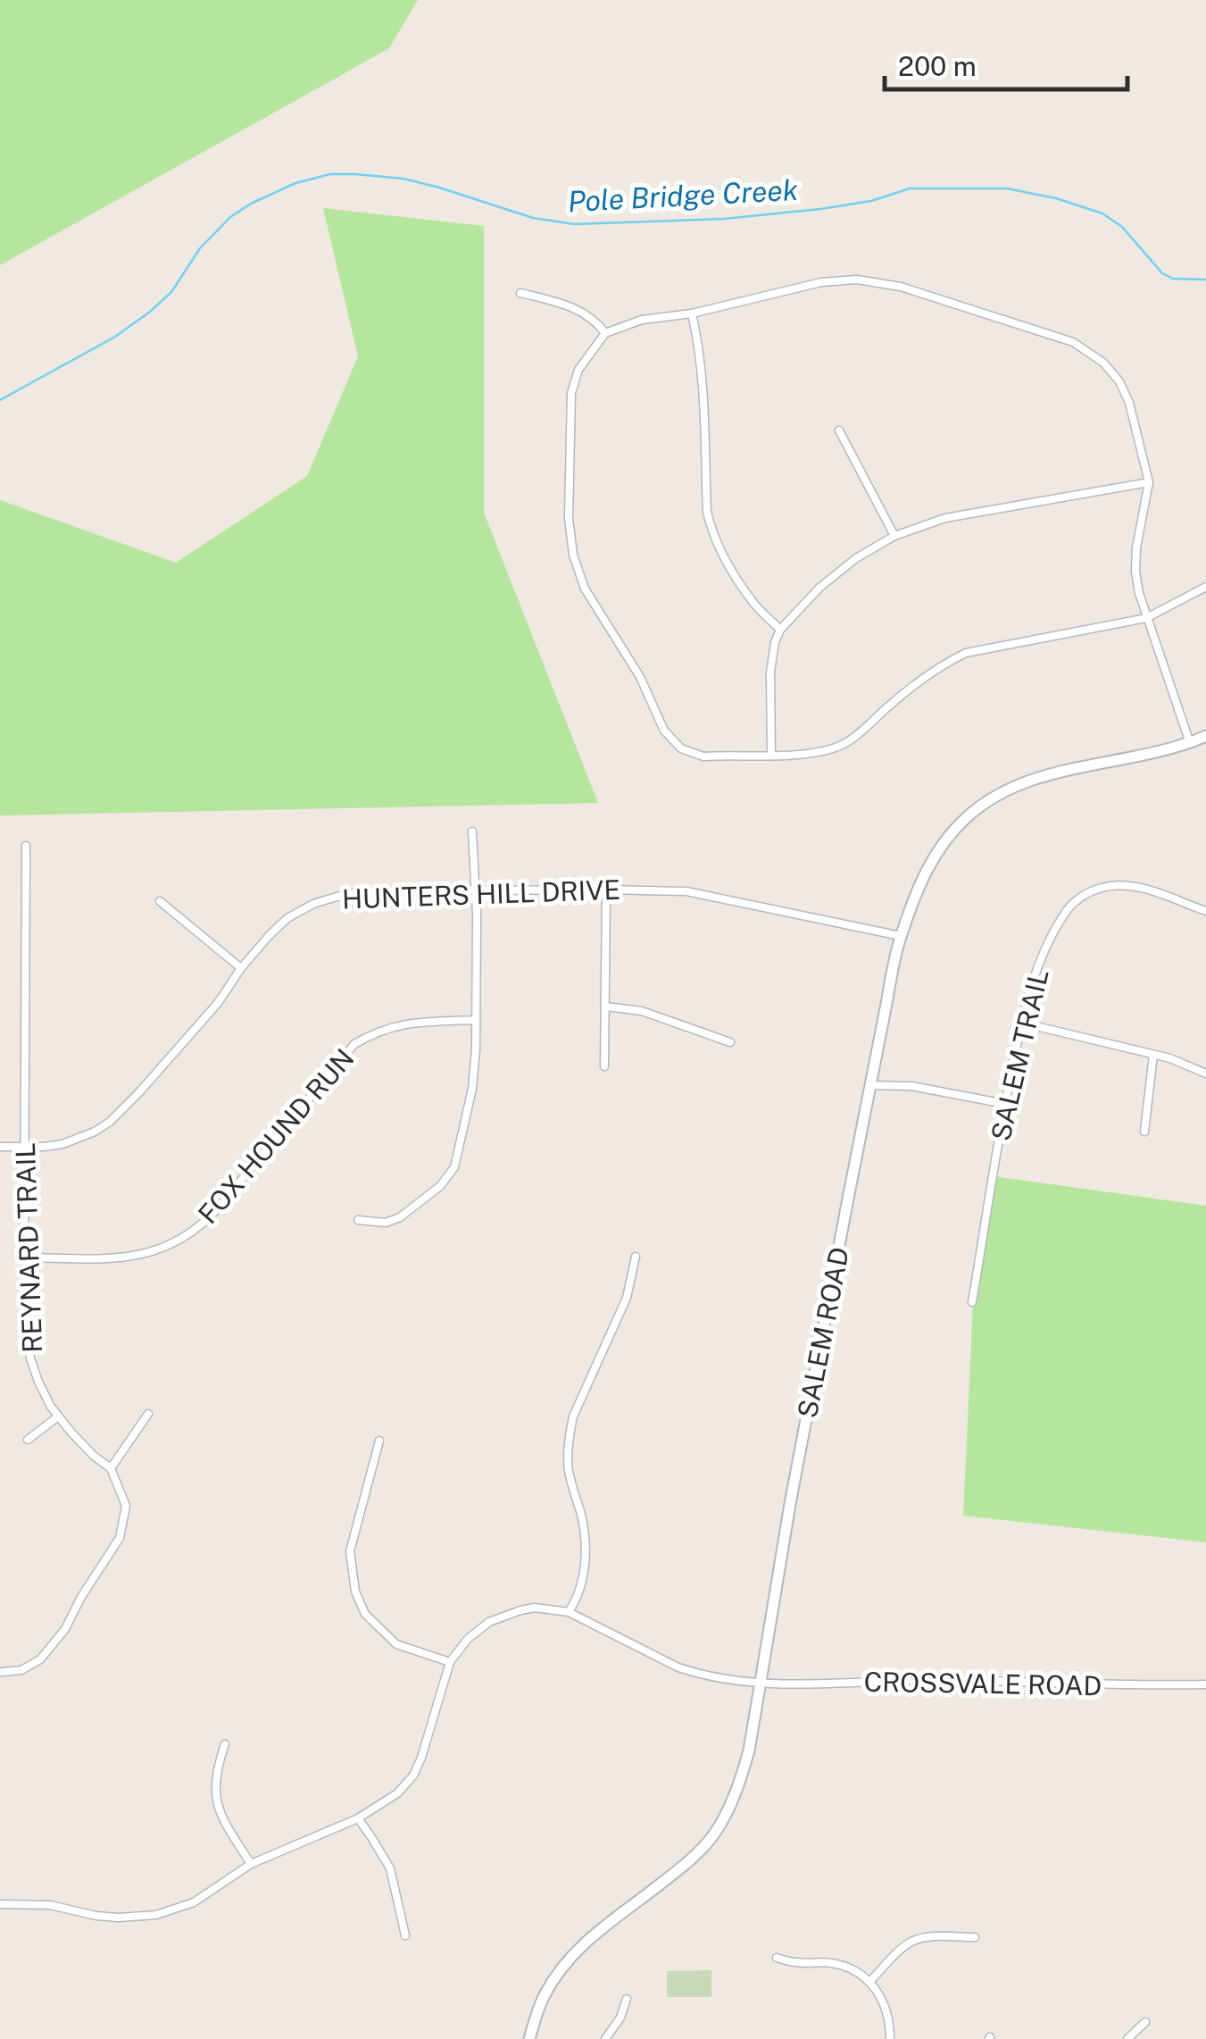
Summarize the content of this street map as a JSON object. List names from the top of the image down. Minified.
{"streets":{"street":["HUNTERS HILL DRIVE","SALEM TRAIL","FOX HOUND RUN","REYNARD TRAIL","SALEM ROAD","CROSSVALE ROAD"]},"crossings":[["HUNTERS HILL DRIVE","REYNARD TRAIL"],["HUNTERS HILL DRIVE","SALEM ROAD"],["FOX HOUND RUN","REYNARD TRAIL"],["SALEM ROAD","CROSSVALE ROAD"]],"water":["Pole Bridge Creek"],"scale_bar":"200 m"}
